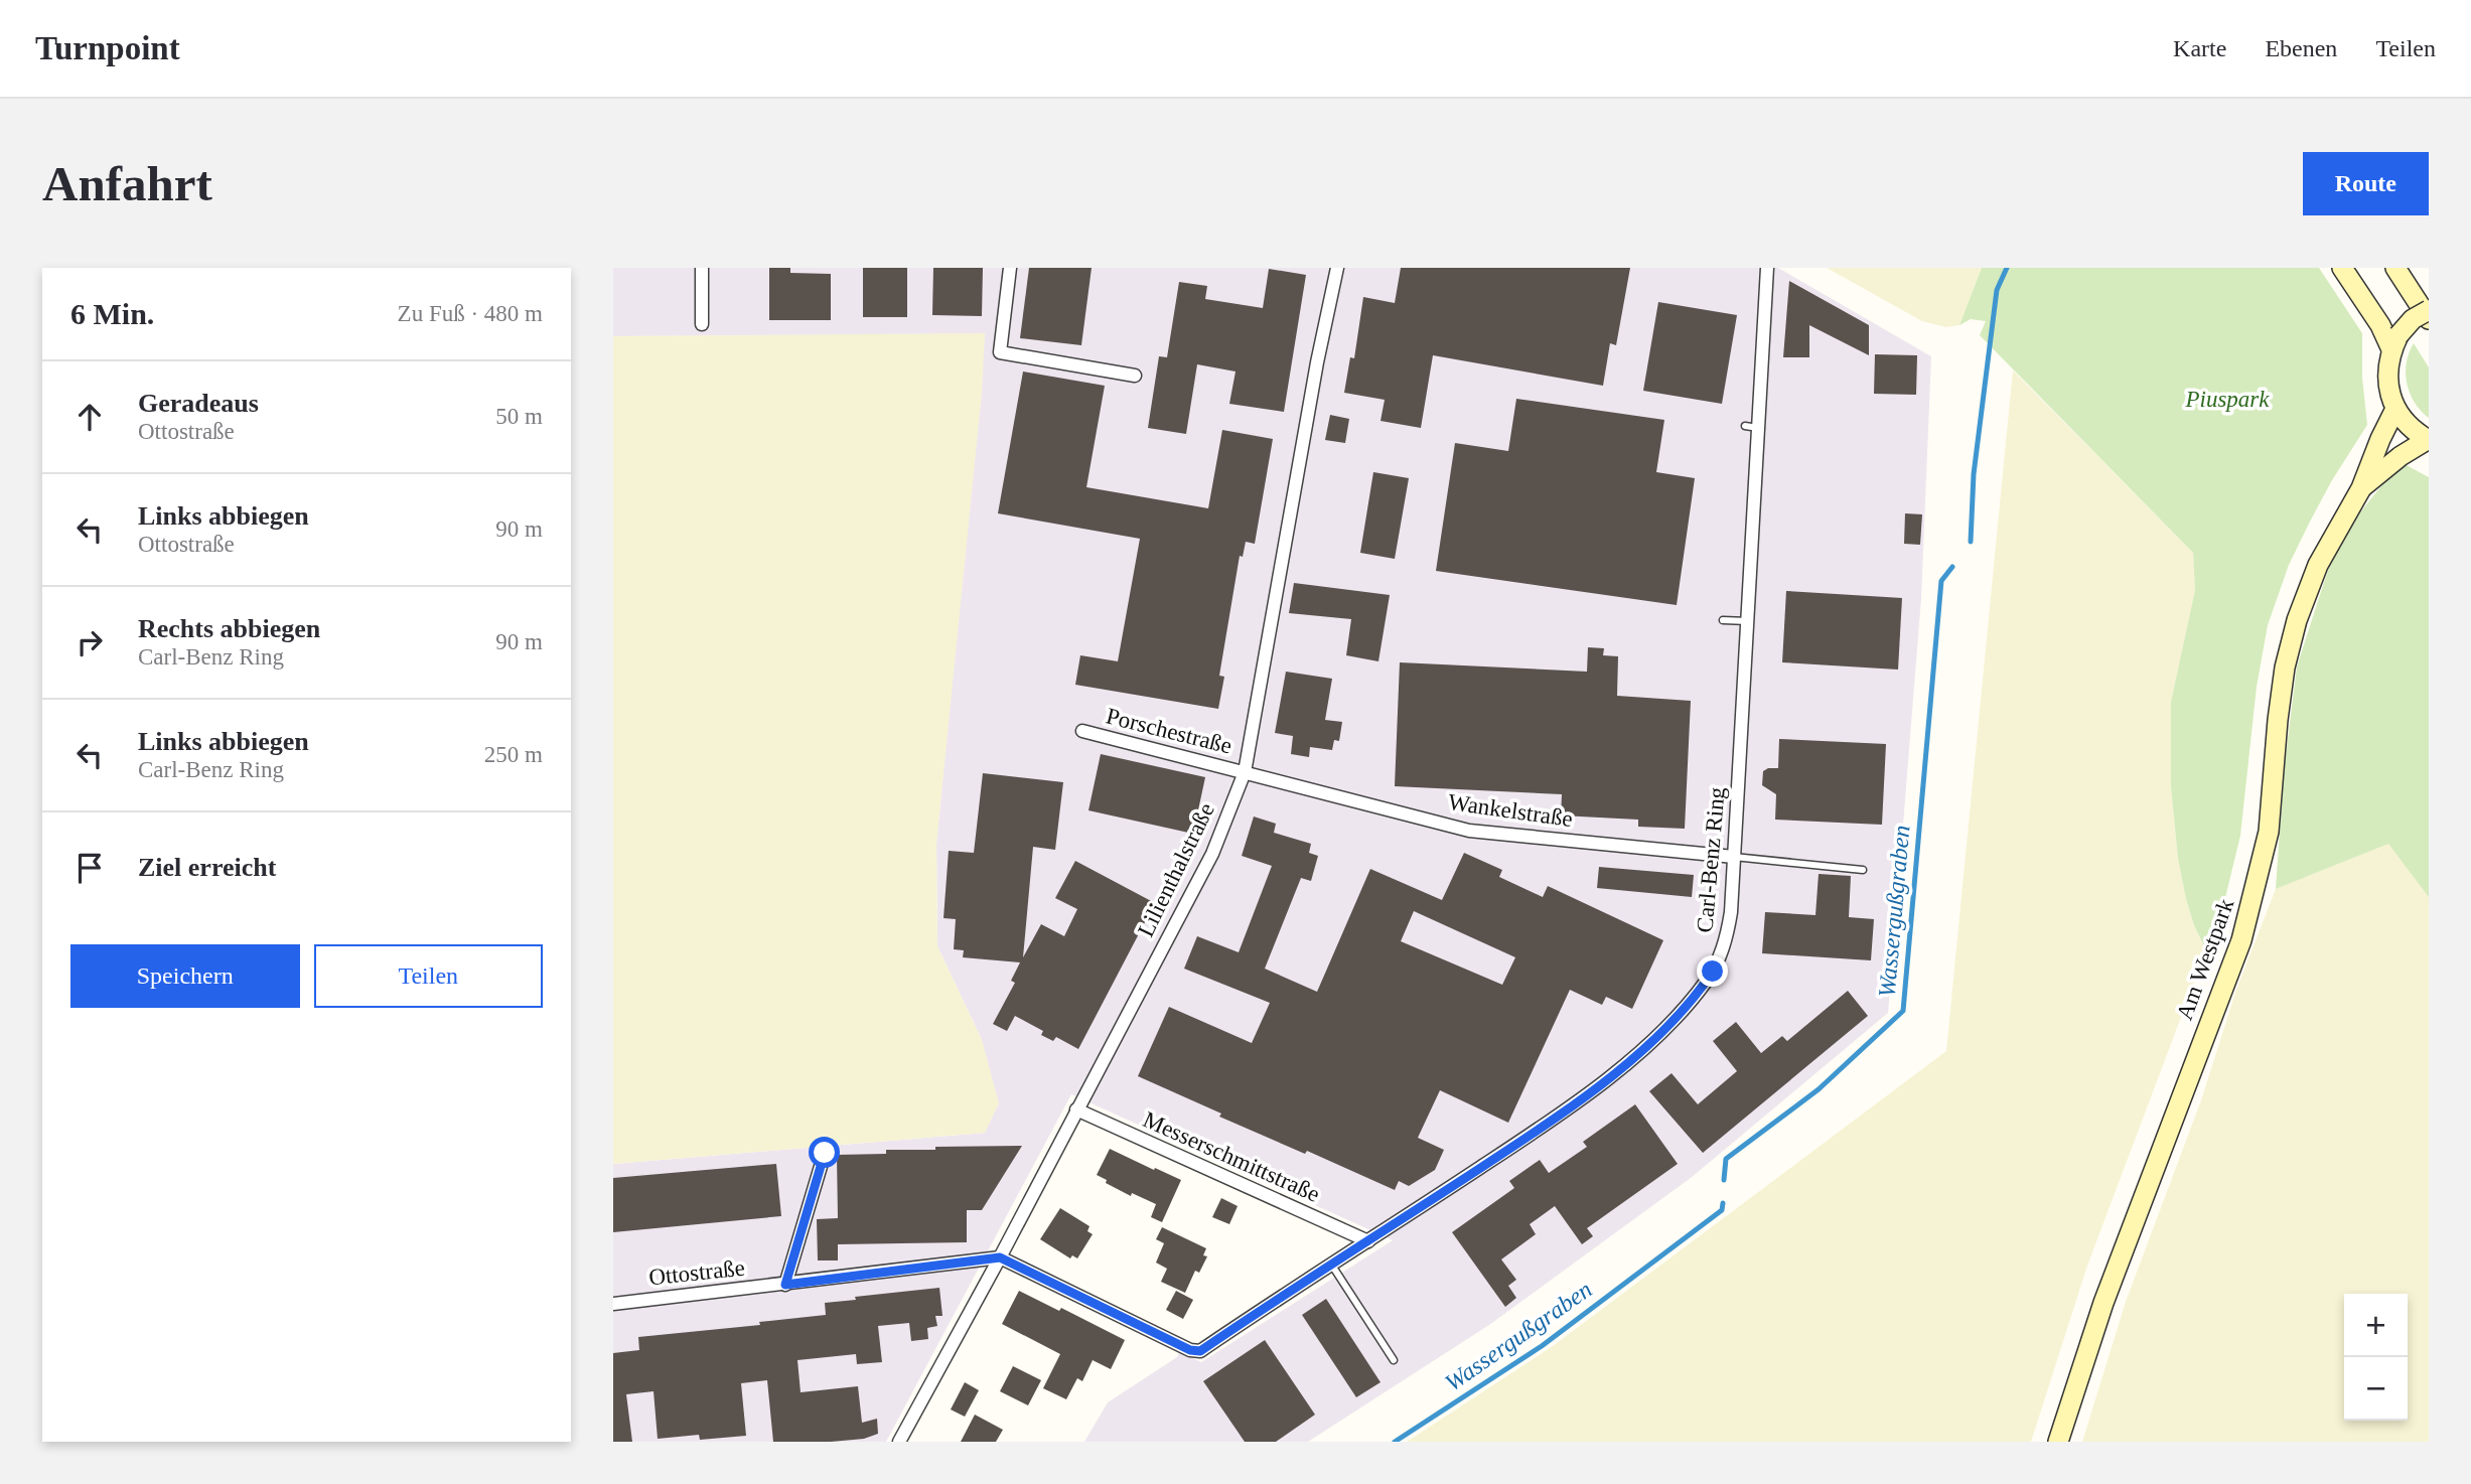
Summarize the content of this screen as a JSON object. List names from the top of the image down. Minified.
{"streets":{"main road":["Am Westpark"],"street":["Porschestraße","Wankelstraße","Carl-Benz Ring","Lilienthalstraße","Messerschmittstraße","Ottostraße"]},"crossings":[["Porschestraße","Wankelstraße"],["Porschestraße","Lilienthalstraße"],["Wankelstraße","Carl-Benz Ring"],["Wankelstraße","Lilienthalstraße"],["Carl-Benz Ring","Lilienthalstraße"],["Carl-Benz Ring","Messerschmittstraße"],["Carl-Benz Ring","Ottostraße"],["Lilienthalstraße","Messerschmittstraße"],["Lilienthalstraße","Ottostraße"]],"water":["Wassergußgraben"],"parks":["Piuspark"],"page":{"header":"Turnpoint","nav":["Karte","Ebenen","Teilen"],"buttons":["Route",["Speichern","Teilen"]],"title":"Anfahrt","heading":["6 Min.","Zu Fuß · 480 m"],"list":[["Geradeaus","Ottostraße","50 m"],["Links abbiegen","Ottostraße","90 m"],["Rechts abbiegen","Carl-Benz Ring","90 m"],["Links abbiegen","Carl-Benz Ring","250 m"],"Ziel erreicht"],"map_buttons":["+","−"]}}
